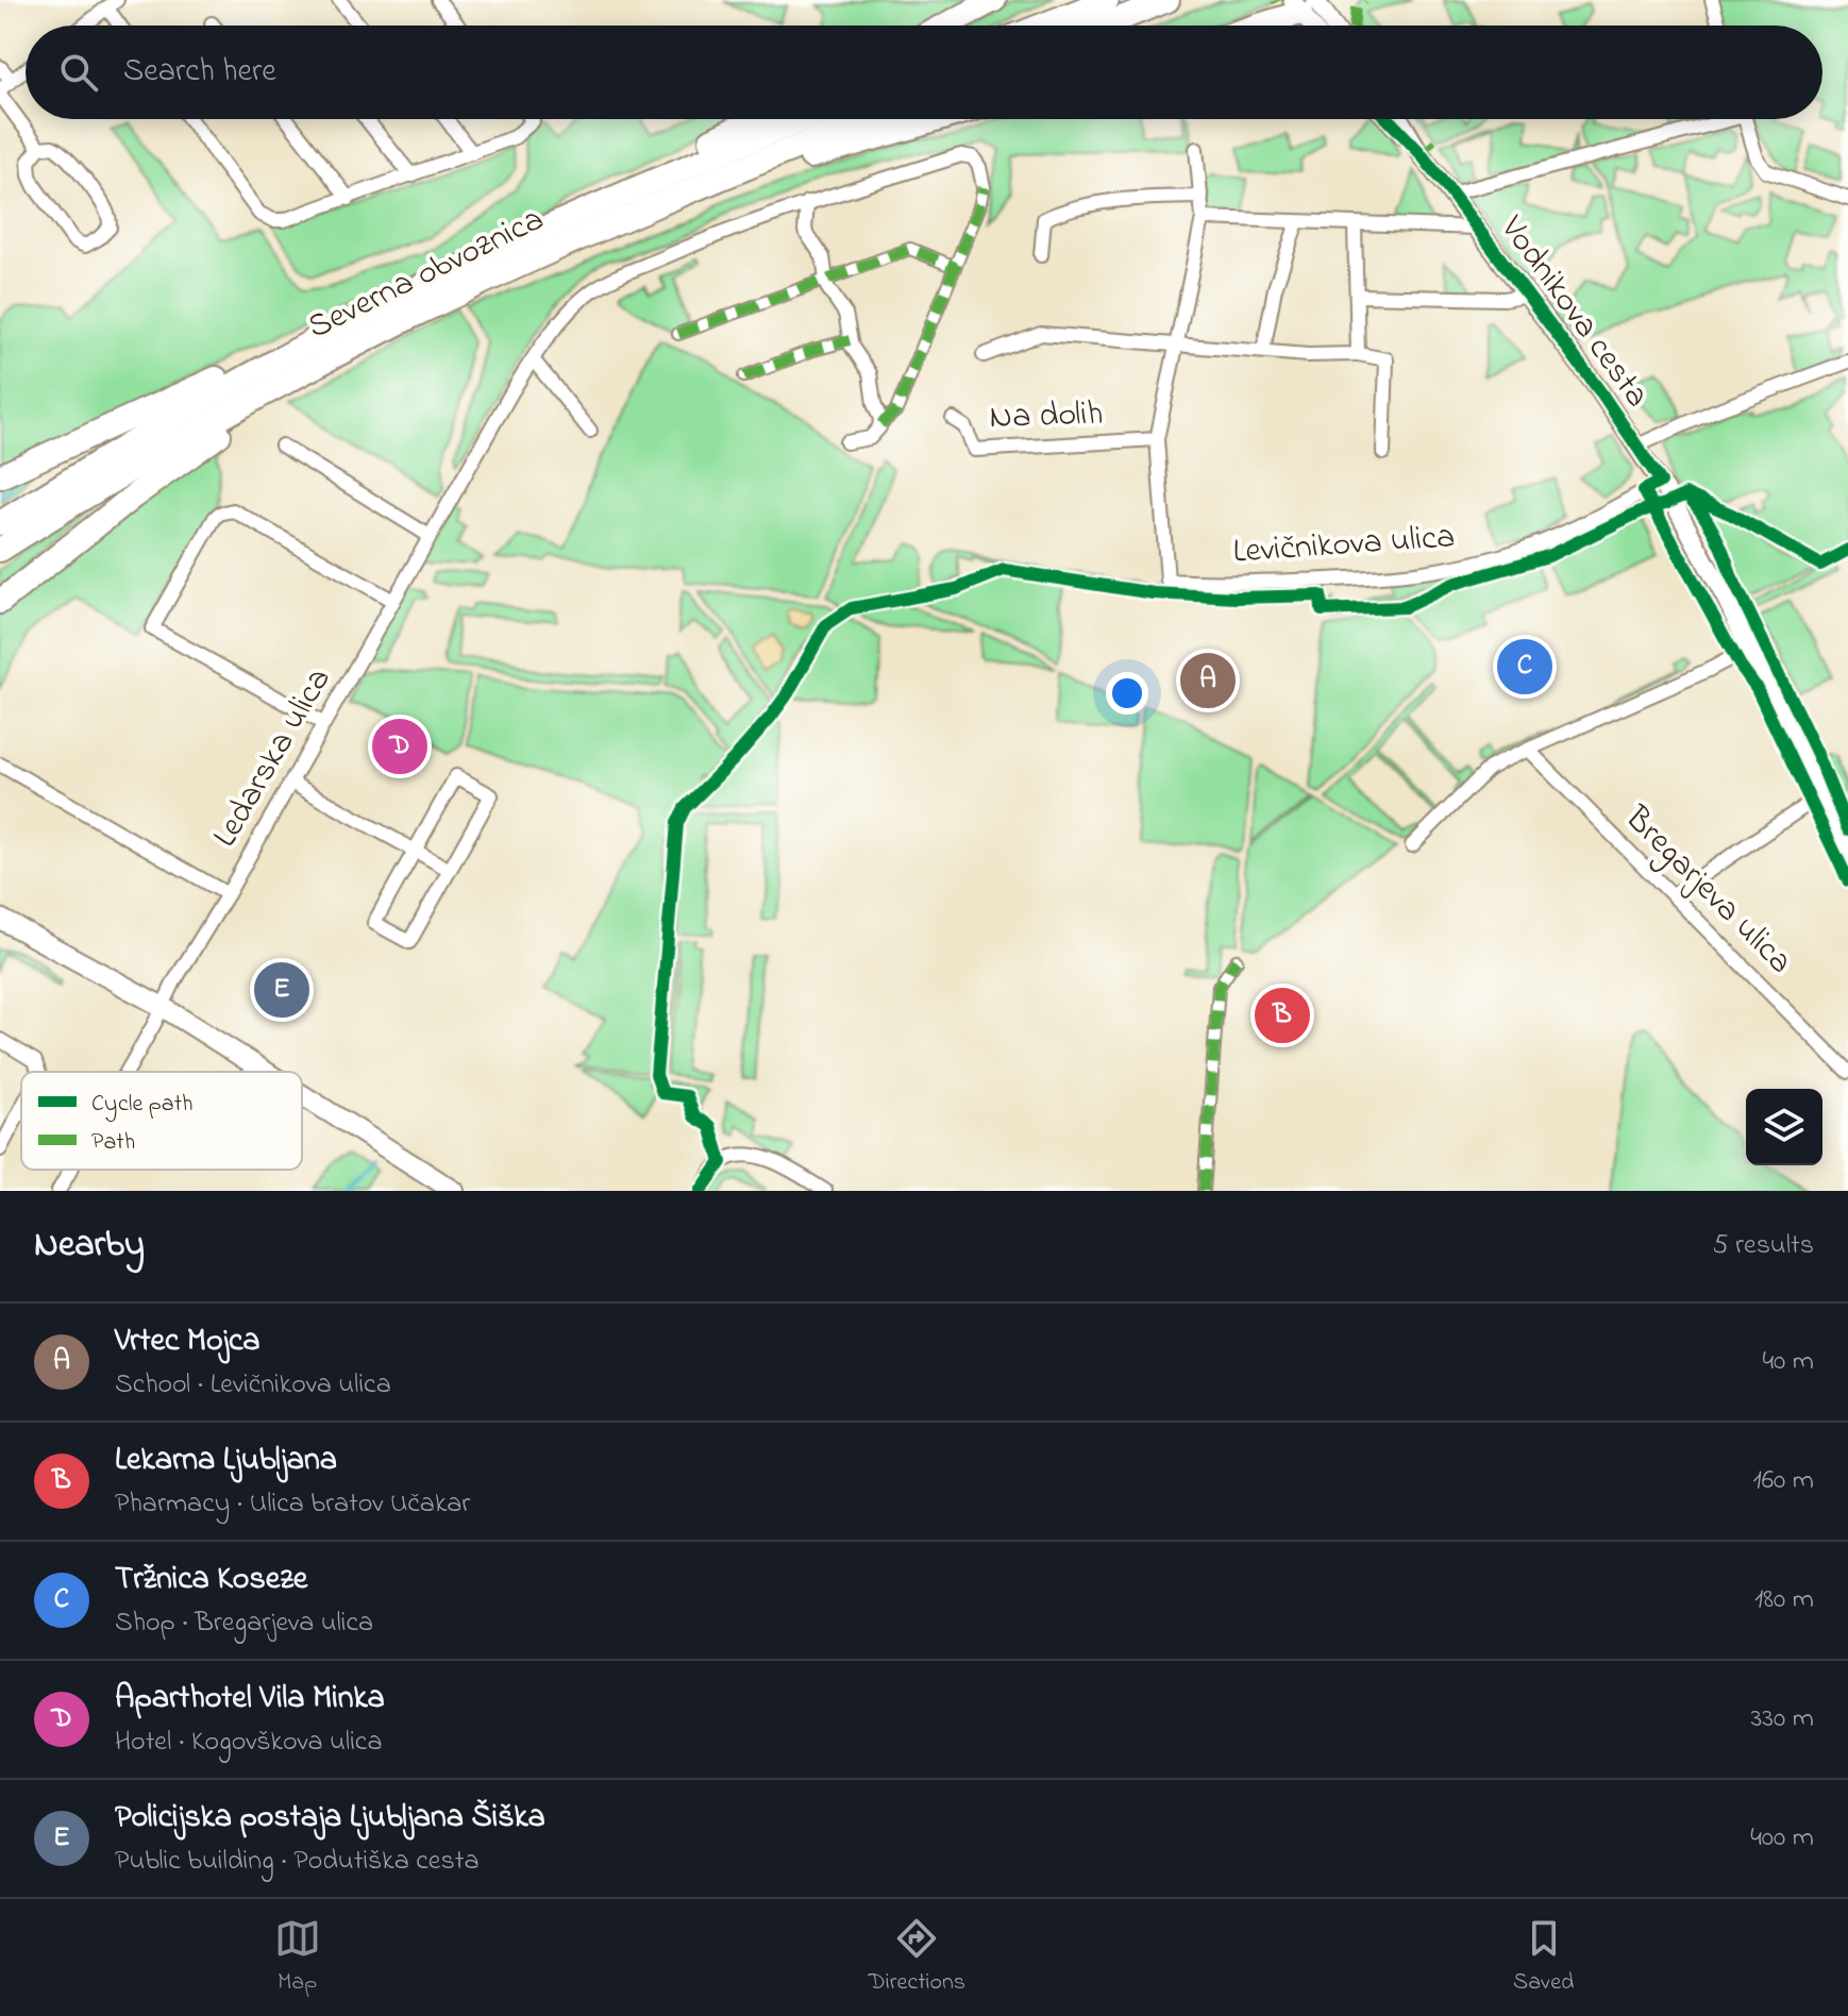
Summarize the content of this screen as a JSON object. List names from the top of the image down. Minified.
{"streets":{"highway":["Severna obvoznica"],"street":["Vodnikova cesta","Na dolih","Levičnikova ulica","Ledarska ulica","Bregarjeva ulica"]},"crossings":[["Vodnikova cesta","Levičnikova ulica"],["Na dolih","Levičnikova ulica"]],"legend":["Cycle path","Path"],"page":{"search":"Search here","pins":["C","A","D","E","B"],"heading":["Nearby","5 results"],"list":[{"mark":"A","name":"Vrtec Mojca","note":"School · Levičnikova ulica","value":"40 m"},{"mark":"B","name":"Lekarna Ljubljana","note":"Pharmacy · Ulica bratov Učakar","value":"160 m"},{"mark":"C","name":"Tržnica Koseze","note":"Shop · Bregarjeva ulica","value":"180 m"},{"mark":"D","name":"Aparthotel Vila Minka","note":"Hotel · Kogovškova ulica","value":"330 m"},{"mark":"E","name":"Policijska postaja Ljubljana Šiška","note":"Public building · Podutiška cesta","value":"400 m"}],"nav":["Map","Directions","Saved"]}}
